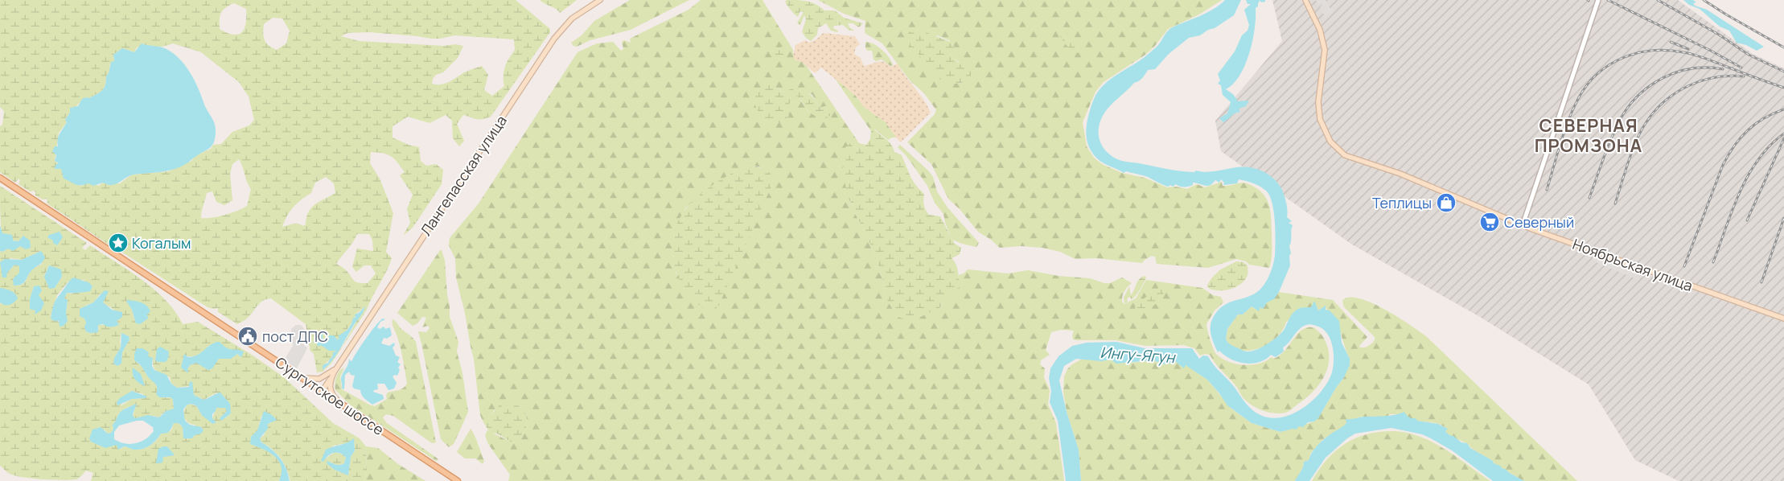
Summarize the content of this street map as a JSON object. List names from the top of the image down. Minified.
{"streets":{"main road":["Лангепасская улица","Ноябрьская улица","Сургутское шоссе"]},"districts":["СЕВЕРНАЯ ПРОМЗОНА"],"water":["Ингу-Ягун"],"places":{"shop":["Теплицы"],"supermarket":["Северный"],"place":["Когалым"],"public building":["пост ДПС"]}}
